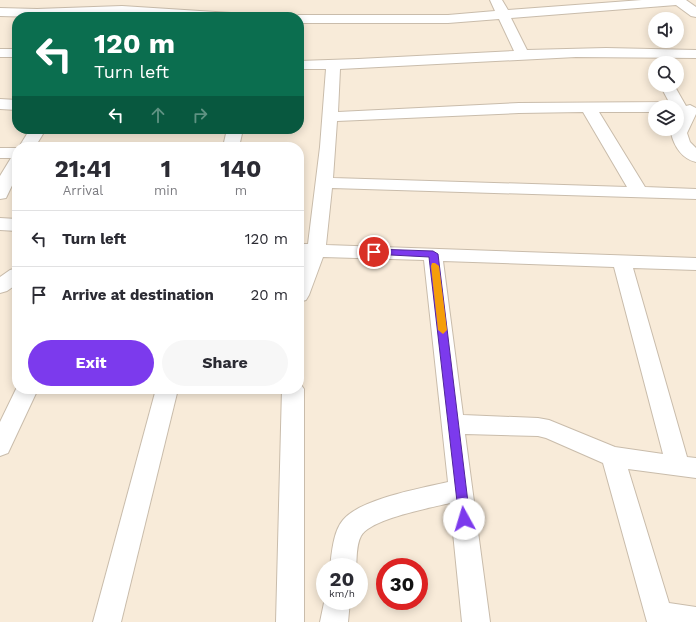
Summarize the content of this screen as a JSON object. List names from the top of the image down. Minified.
{"page":{"turn":["120 m","Turn left"],"eta":["21:41","Arrival","1","min","140","m"],"list":[{"name":"Turn left","value":"120 m"},{"name":"Arrive at destination","value":"20 m"}],"buttons":["Exit","Share"],"speed":"20 km/h","limit":"30"}}
